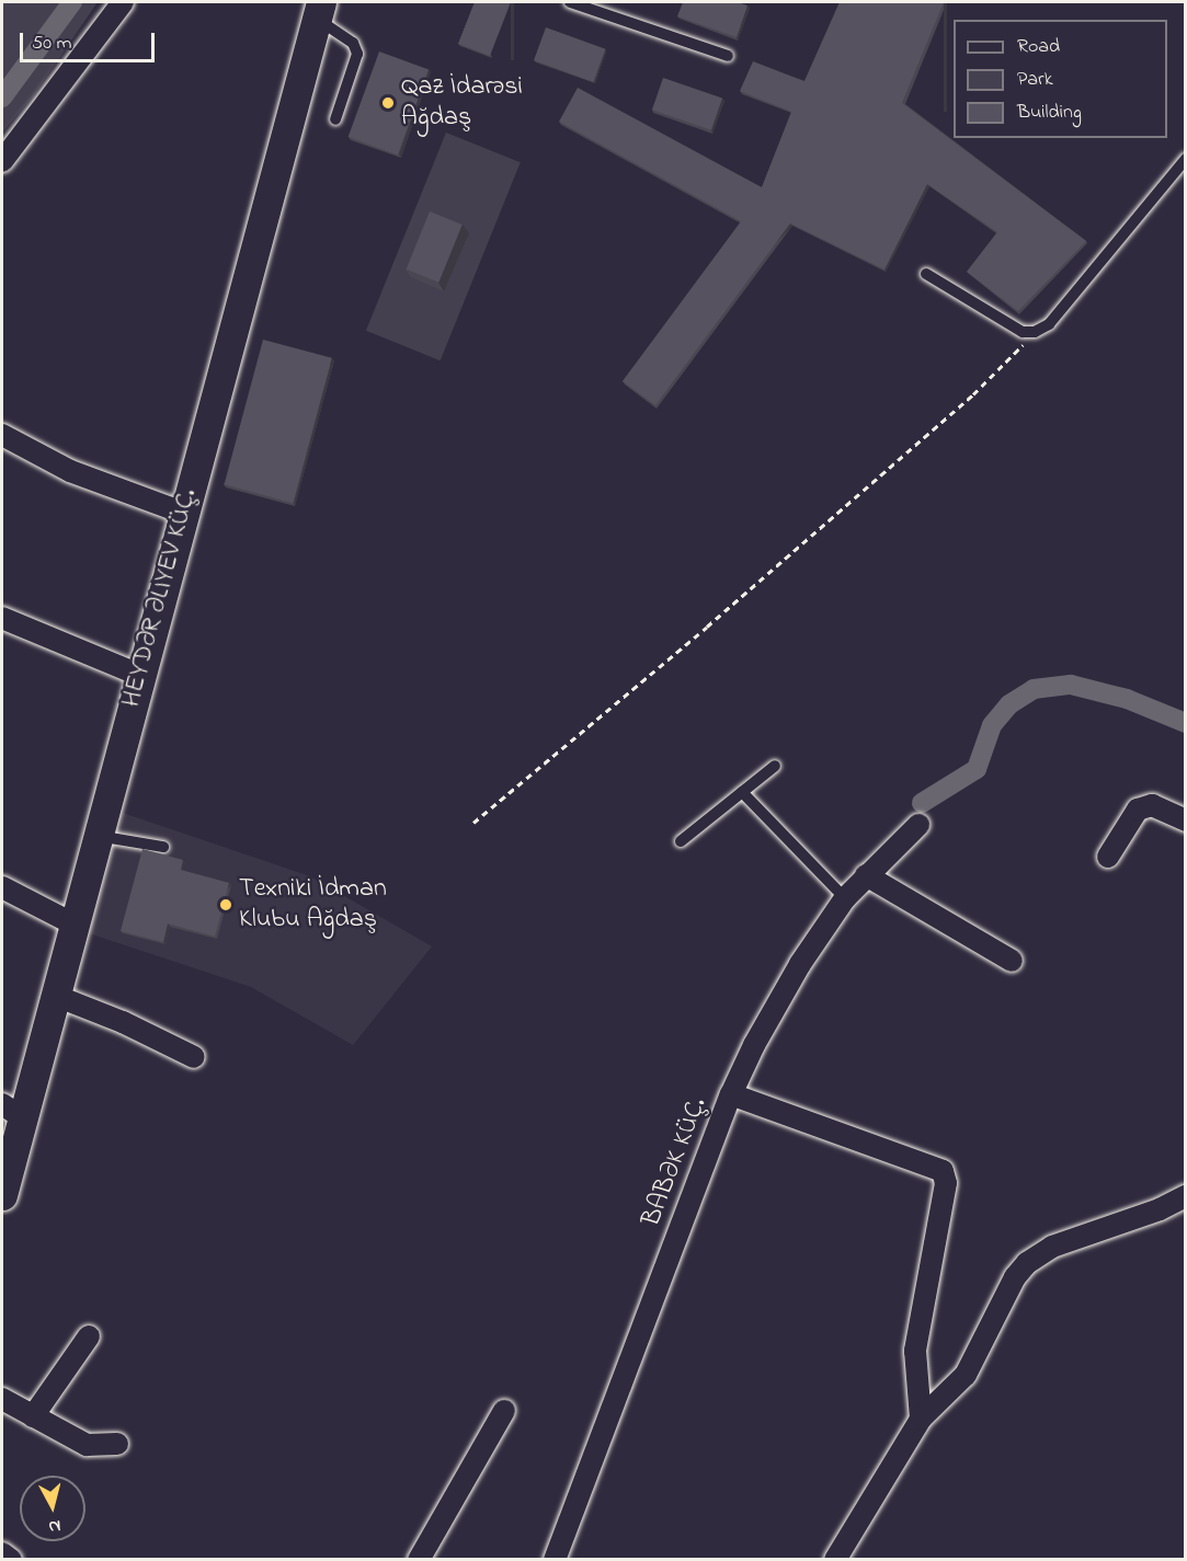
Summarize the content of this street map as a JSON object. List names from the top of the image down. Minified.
{"streets":{"main road":["HEYDƏR ƏLIYEV KÜÇ."],"street":["BABƏK KÜÇ."]},"places":["Qaz İdarəsi Ağdaş","Texniki İdman Klubu Ağdaş"],"legend":["Road","Park","Building"],"scale_bar":"50 m","north":"bottom"}
